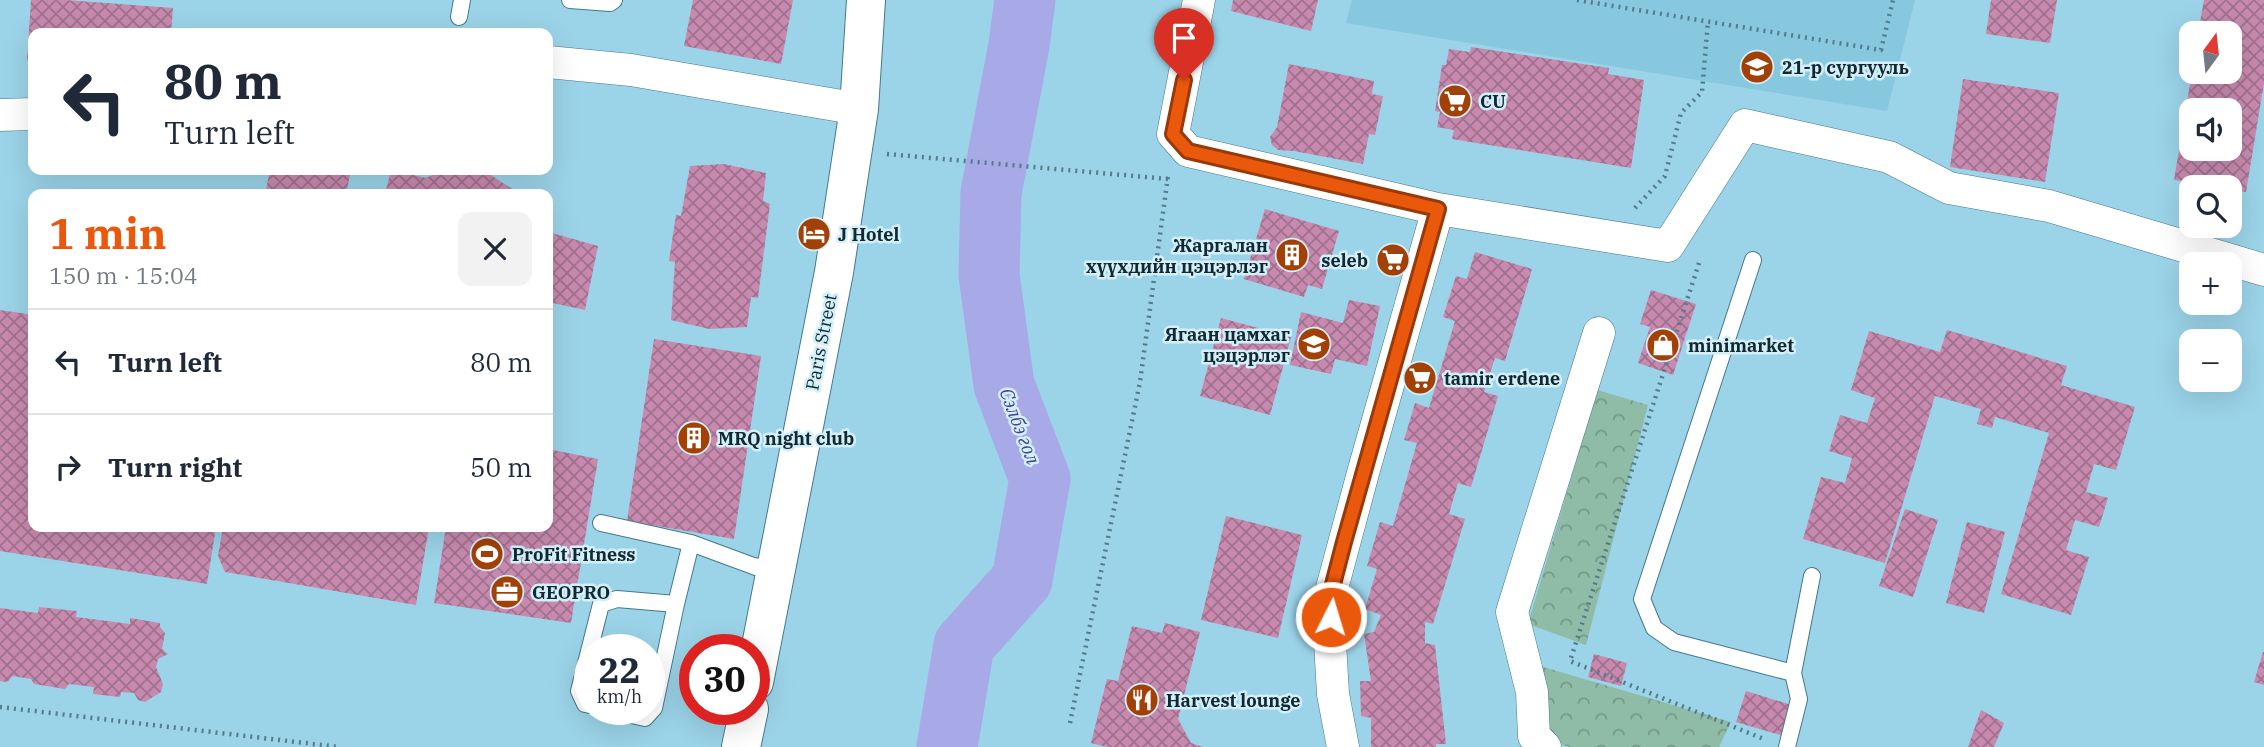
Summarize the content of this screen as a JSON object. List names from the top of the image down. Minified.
{"streets":{"street":["Paris Street"]},"water":["Сэлбэ гол"],"places":{"school or university":["21-р сургууль","Ягаан цамхаг цэцэрлэг"],"supermarket":["CU","seleb","tamir erdene"],"hotel":["J Hotel"],"building":["Жаргалан хүүхдийн цэцэрлэг","MRQ night club"],"shop":["minimarket"],"sports":["ProFit Fitness"],"office":["GEOPRO"],"restaurant":["Harvest lounge"]},"north":"top","page":{"map_buttons":["+","−"],"turn":["80 m","Turn left"],"heading":["1 min","150 m · 15:04"],"list":[{"name":"Turn left","value":"80 m"},{"name":"Turn right","value":"50 m"}],"speed":"22 km/h","limit":"30"}}
